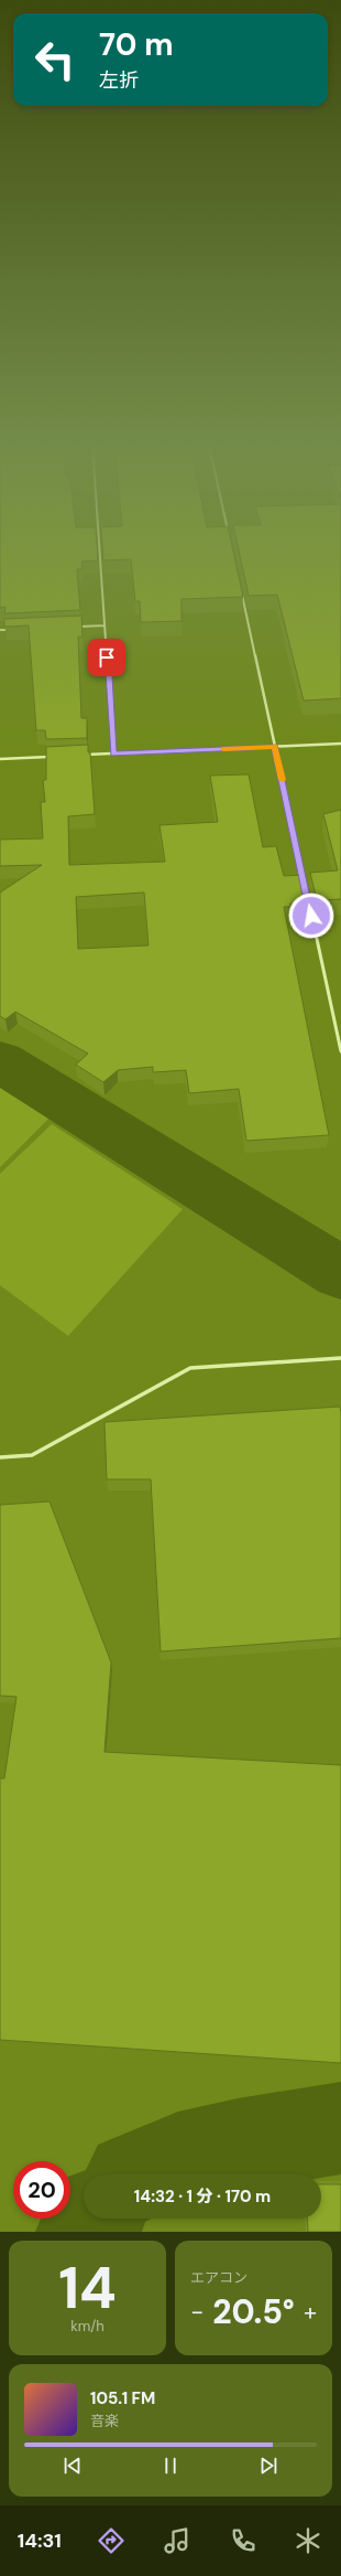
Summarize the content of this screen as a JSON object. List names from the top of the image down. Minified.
{"page":{"turn":["70 m","左折"],"limit":"20","trip":"14:32 · 1 分 · 170 m","tile":[["14","km/h"],"エアコン"],"heat":["−","20.5°","+"],"song":["105.1 FM","音楽"],"tabs":"14:31"}}
